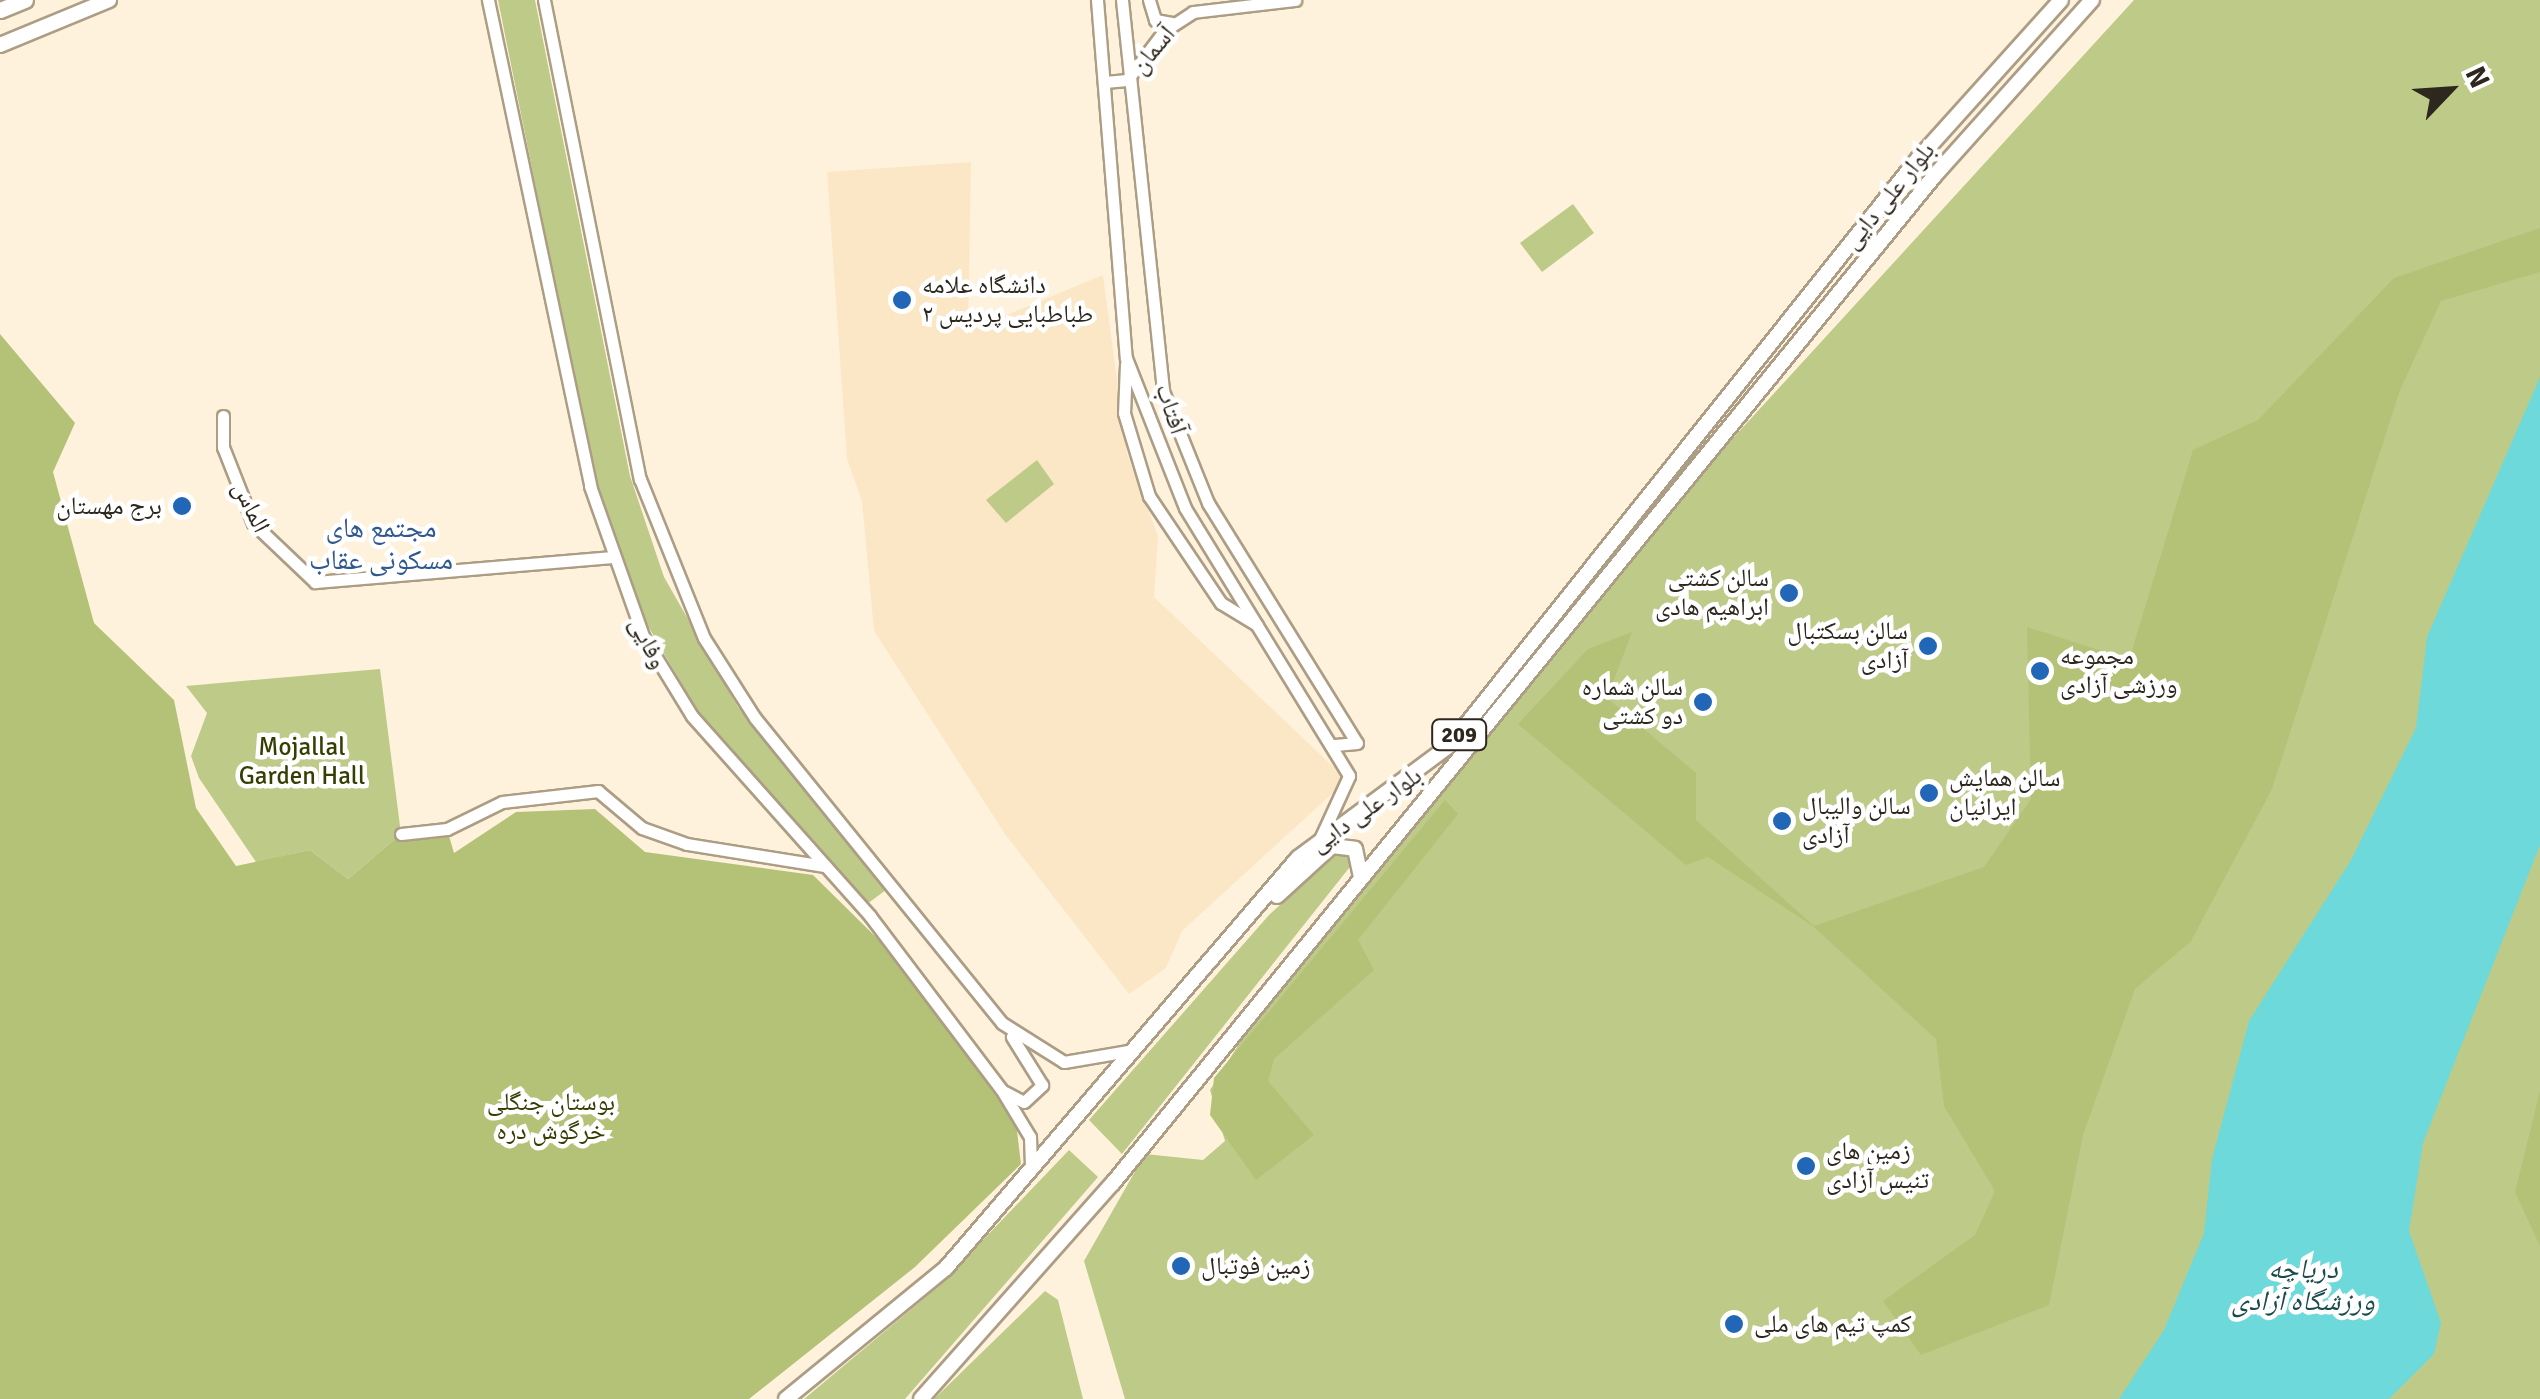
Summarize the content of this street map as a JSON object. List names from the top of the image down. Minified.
{"streets":{"main road":["بلوار علی دایی","209"],"street":["آسمان","آفتاب","الماس","وفایی"]},"crossings":[["آسمان","آفتاب"],["بلوار علی دایی","آفتاب"],["بلوار علی دایی","وفایی"],["الماس","وفایی"]],"districts":["مجتمع های مسکونی عقاب"],"water":["دریاچه ورزشگاه آزادی"],"parks":["Mojallal Garden Hall","بوستان جنگلی خرگوش دره"],"places":["دانشگاه علامه طباطبایی پردیس ۲","برج مهستان","سالن کشتی ابراهیم هادی","سالن بسکتبال آزادی","مجموعه ورزشی آزادی","سالن شماره دو کشتی","سالن همایش ایرانیان","سالن والیبال آزادی","زمین های تنیس آزادی","زمین فوتبال","کمپ تیم های ملی"],"north":"top right"}
